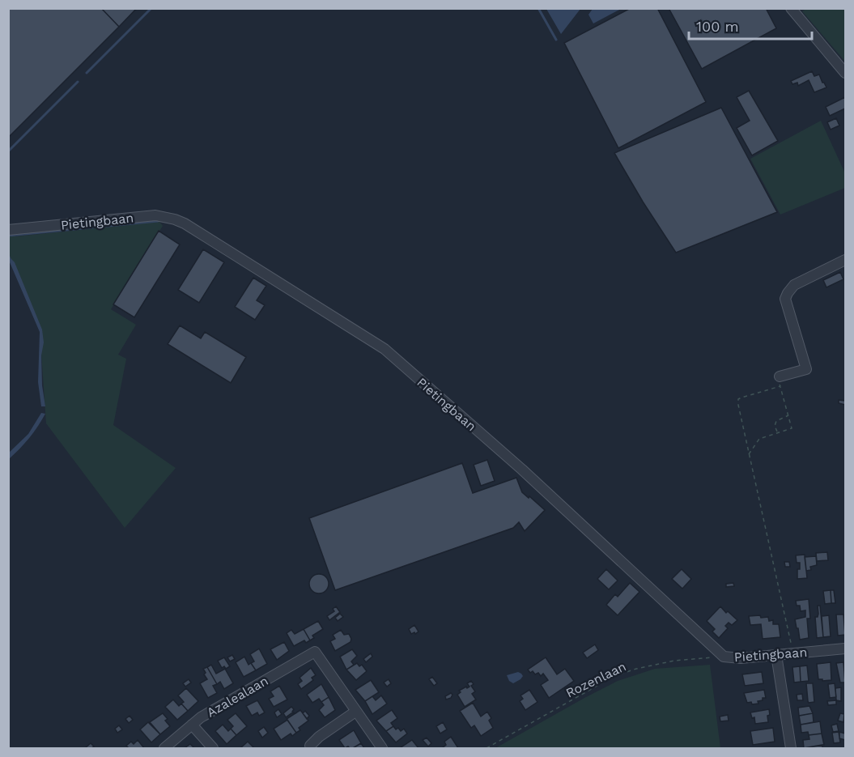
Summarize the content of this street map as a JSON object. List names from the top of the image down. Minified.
{"streets":{"street":["Pietingbaan","Azalealaan"],"path":["Rozenlaan"]},"crossings":[["Pietingbaan","Rozenlaan"]],"scale_bar":"100 m"}
